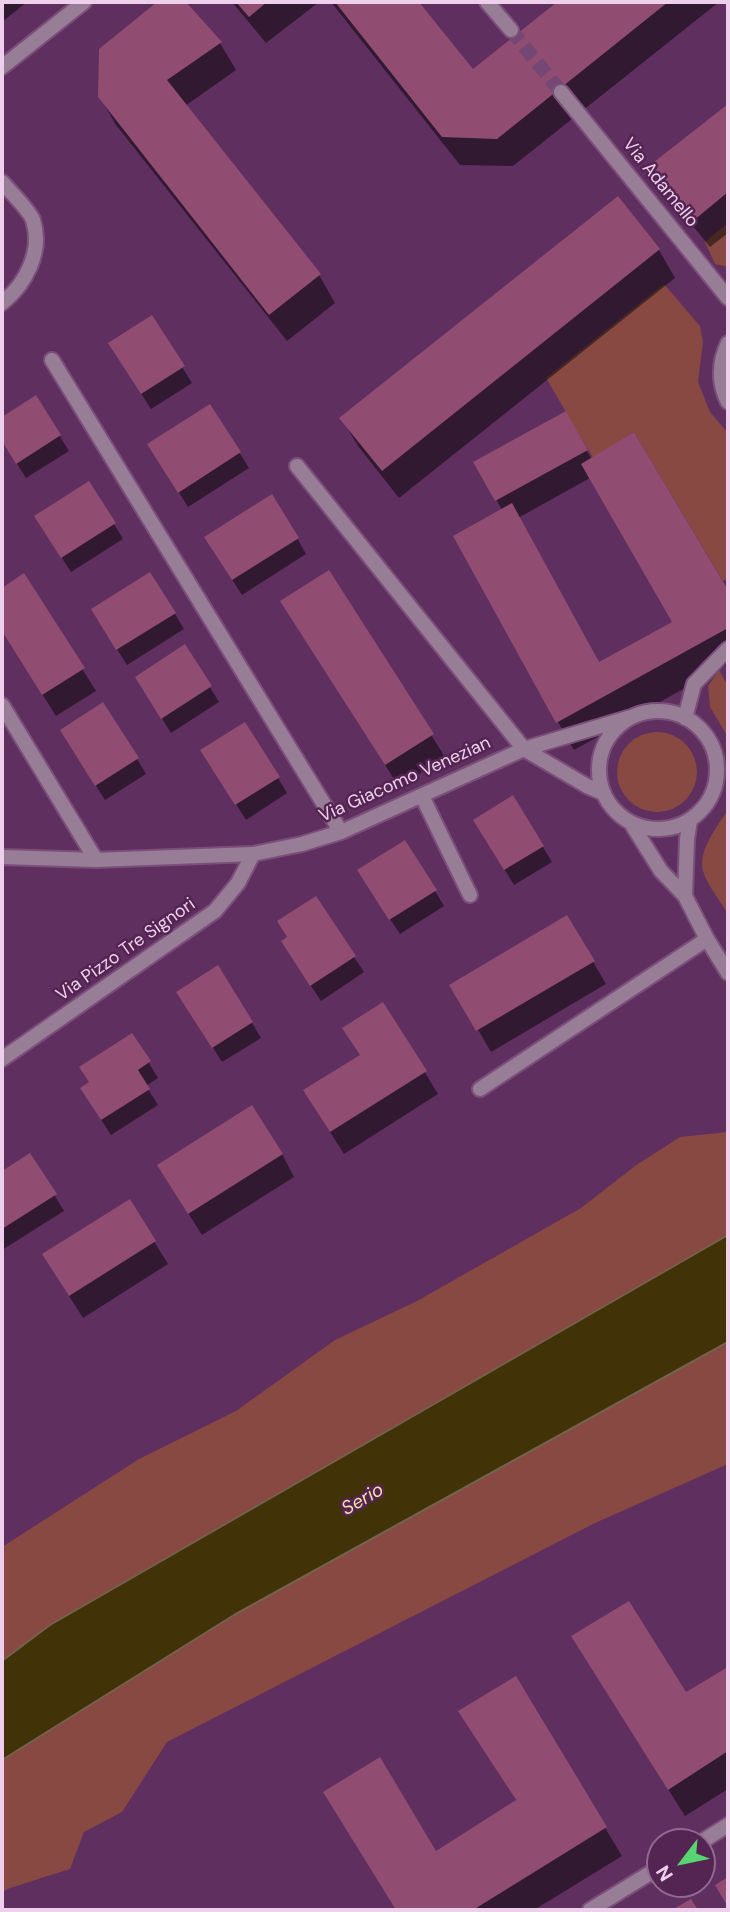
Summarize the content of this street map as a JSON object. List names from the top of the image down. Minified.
{"streets":{"street":["Via Adamello","Via Giacomo Venezian","Via Pizzo Tre Signori"]},"crossings":[["Via Giacomo Venezian","Via Pizzo Tre Signori"]],"water":["Serio"],"north":"bottom left"}
